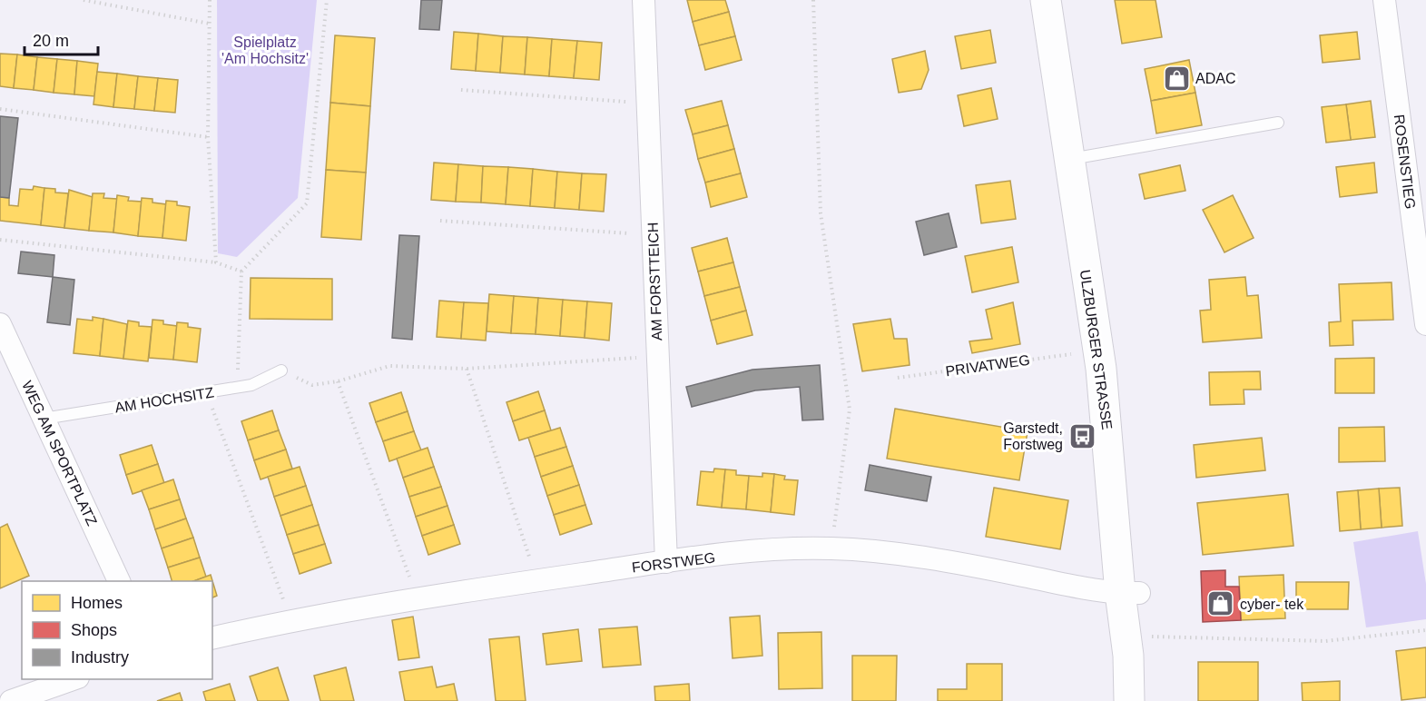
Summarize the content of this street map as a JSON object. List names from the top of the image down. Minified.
{"streets":{"main road":["ULZBURGER STRASSE"],"street":["ROSENSTIEG","AM FORSTTEICH","WEG AM SPORTPLATZ","FORSTWEG"],"lane":["AM HOCHSITZ"],"path":["PRIVATWEG"]},"crossings":[["AM FORSTTEICH","FORSTWEG"],["ULZBURGER STRASSE","FORSTWEG"],["AM HOCHSITZ","WEG AM SPORTPLATZ"]],"parks":["Spielplatz 'Am Hochsitz'"],"places":{"shop":["ADAC","cyber- tek"],"bus stop":["Garstedt, Forstweg"]},"legend":["Homes","Shops","Industry"],"scale_bar":"20 m"}
